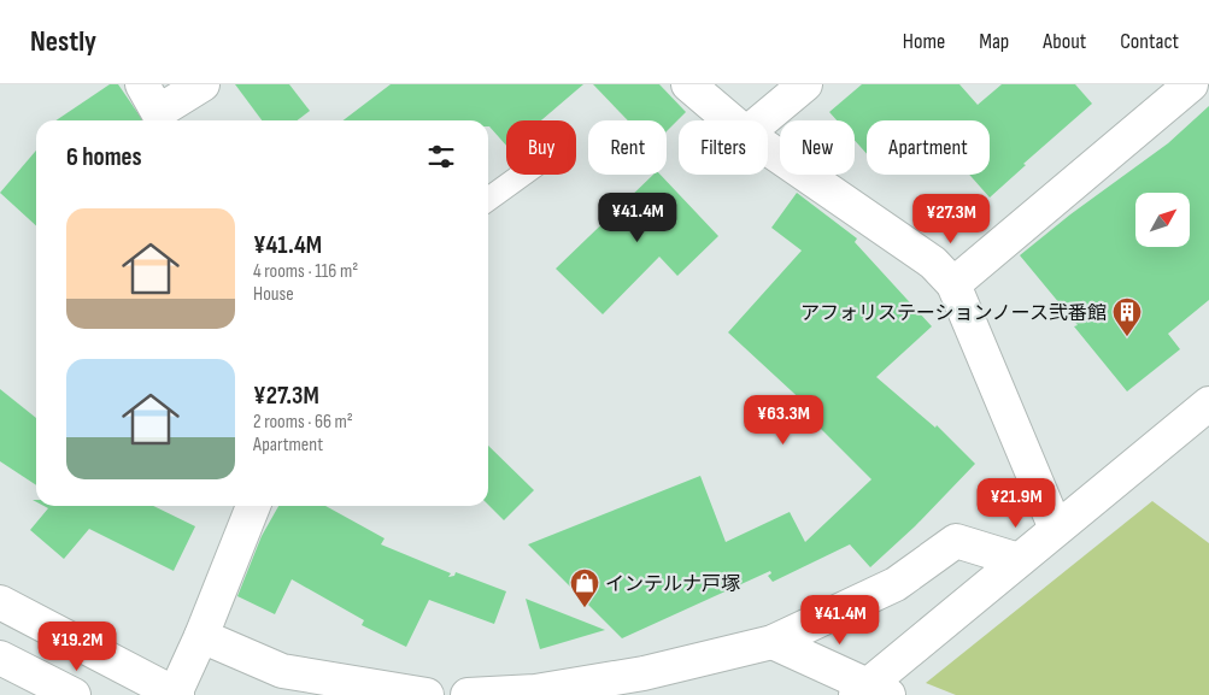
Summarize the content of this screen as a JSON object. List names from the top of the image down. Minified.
{"places":{"building":["アフォリステーションノース弐番館"],"shop":["インテルナ戸塚"]},"north":"top right","page":{"header":"Nestly","nav":["Home","Map","About","Contact"],"chip":["Buy","Rent","Filters","New","Apartment"],"heading":"6 homes","price":["¥41.4M","¥27.3M","¥63.3M","¥21.9M","¥41.4M","¥19.2M"],"list":[{"name":"¥41.4M","note":"4 rooms · 116 m² · House"},{"name":"¥27.3M","note":"2 rooms · 66 m² · Apartment"}]}}
